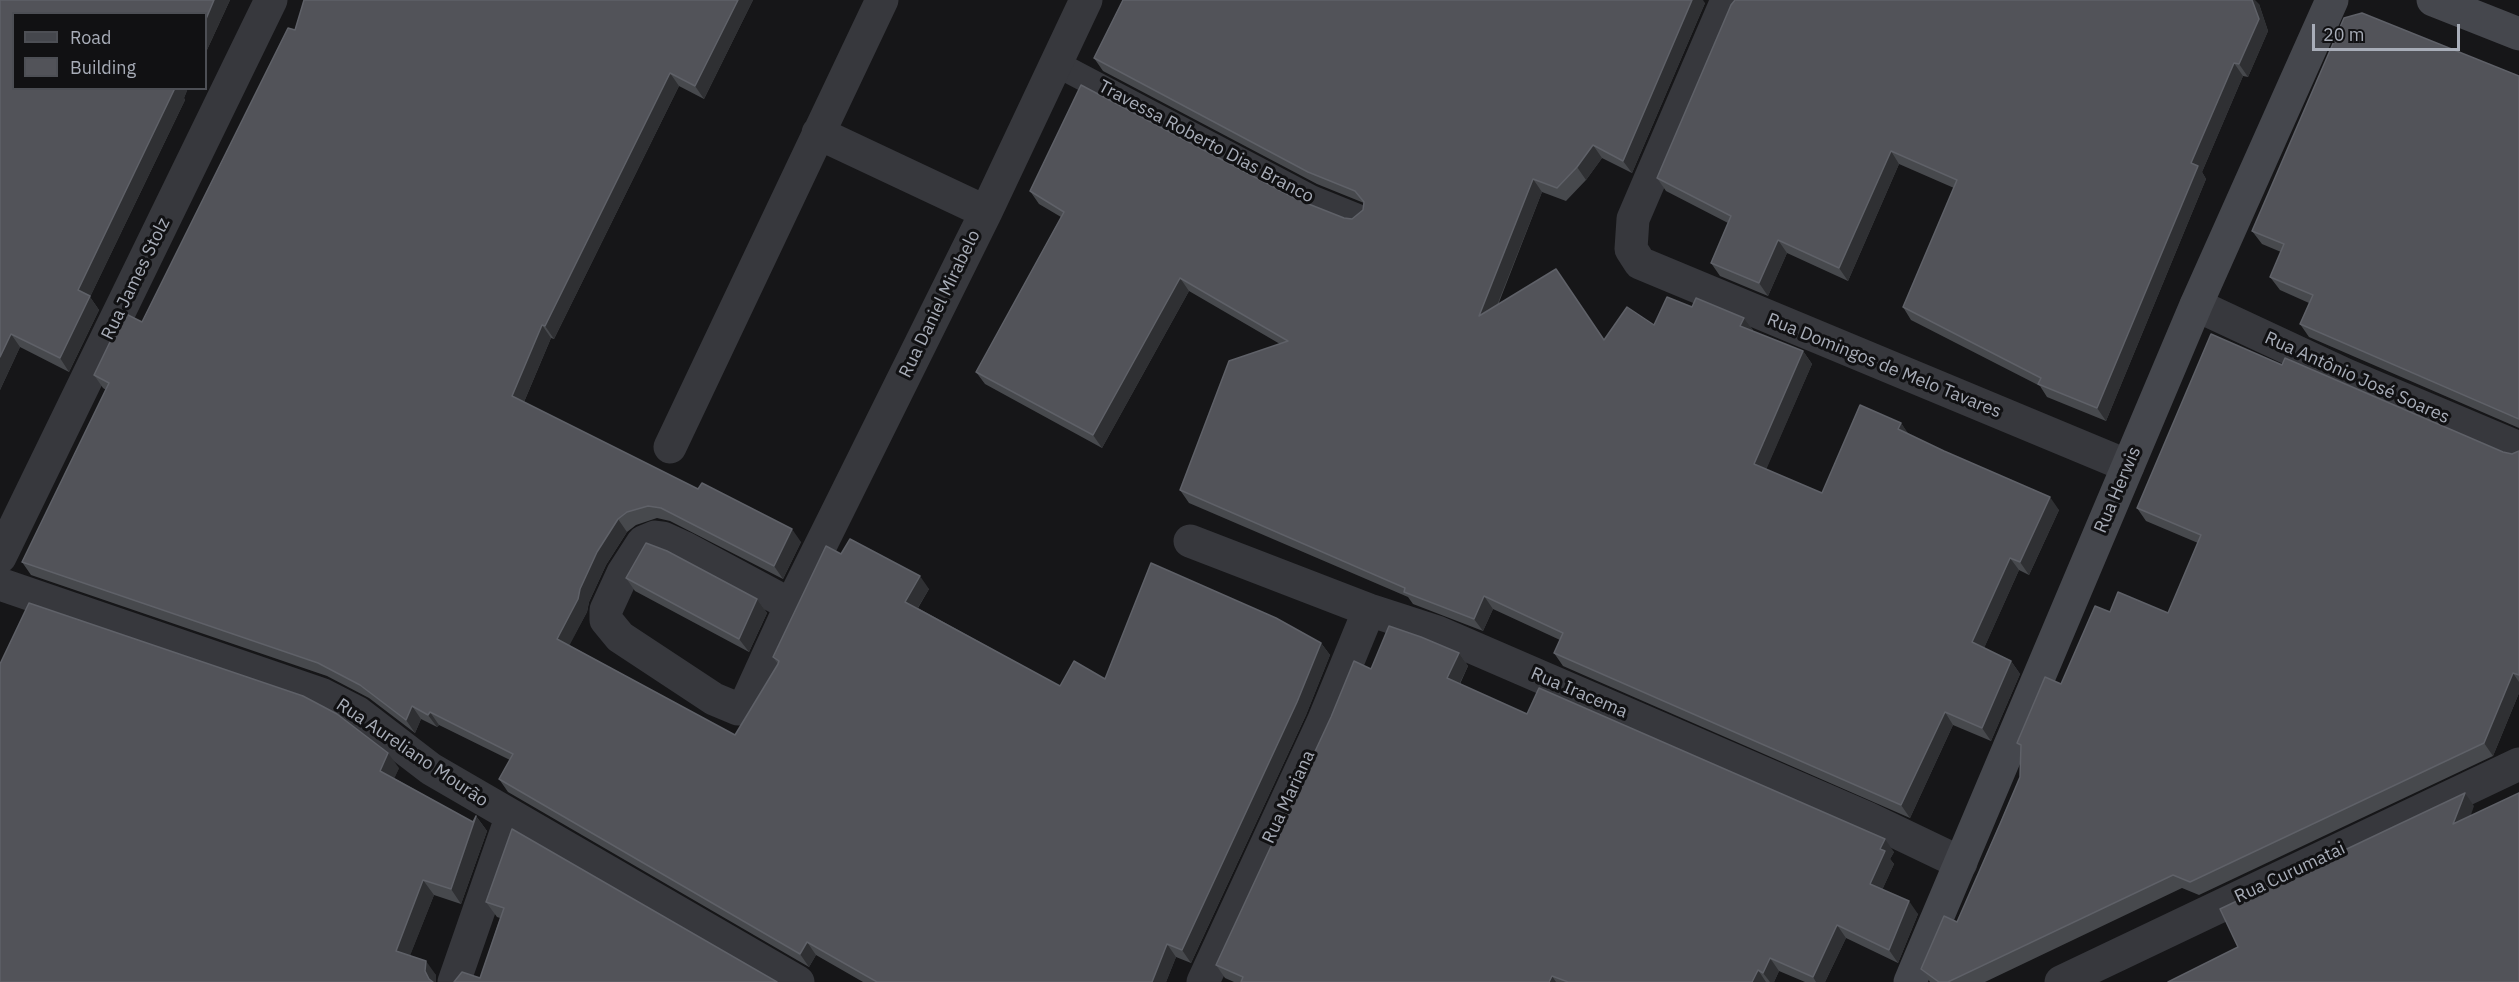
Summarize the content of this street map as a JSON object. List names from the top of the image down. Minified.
{"streets":{"main road":["Rua Herwis"],"street":["Rua James Stolz","Rua Daniel Mirabelo","Rua Domingos de Melo Tavares","Rua Antônio José Soares","Rua Iracema","Rua Aureliano Mourão","Rua Mariana","Rua Curumatai"],"lane":["Travessa Roberto Dias Branco"]},"crossings":[["Travessa Roberto Dias Branco","Rua Daniel Mirabelo"],["Rua Domingos de Melo Tavares","Rua Herwis"],["Rua Antônio José Soares","Rua Herwis"],["Rua Herwis","Rua Iracema"],["Rua Iracema","Rua Mariana"]],"legend":["Road","Building"],"scale_bar":"20 m"}
